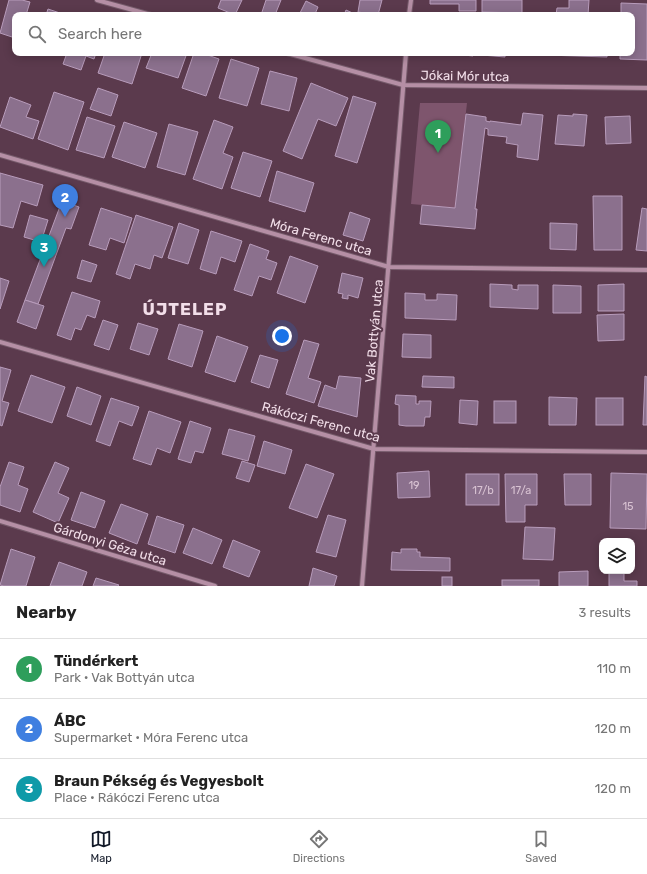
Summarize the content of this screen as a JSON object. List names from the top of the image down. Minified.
{"streets":{"street":["Jókai Mór utca","Móra Ferenc utca","Vak Bottyán utca","Rákóczi Ferenc utca","Gárdonyi Géza utca"]},"crossings":[["Jókai Mór utca","Vak Bottyán utca"],["Móra Ferenc utca","Vak Bottyán utca"],["Vak Bottyán utca","Rákóczi Ferenc utca"]],"districts":["ÚJTELEP"],"house_numbers":["19","17/b","17/a","15"],"page":{"search":"Search here","pins":["1","2","3"],"heading":["Nearby","3 results"],"list":[{"mark":"1","name":"Tündérkert","note":"Park · Vak Bottyán utca","value":"110 m"},{"mark":"2","name":"ÁBC","note":"Supermarket · Móra Ferenc utca","value":"120 m"},{"mark":"3","name":"Braun Pékség és Vegyesbolt","note":"Place · Rákóczi Ferenc utca","value":"120 m"}],"nav":["Map","Directions","Saved"]}}
